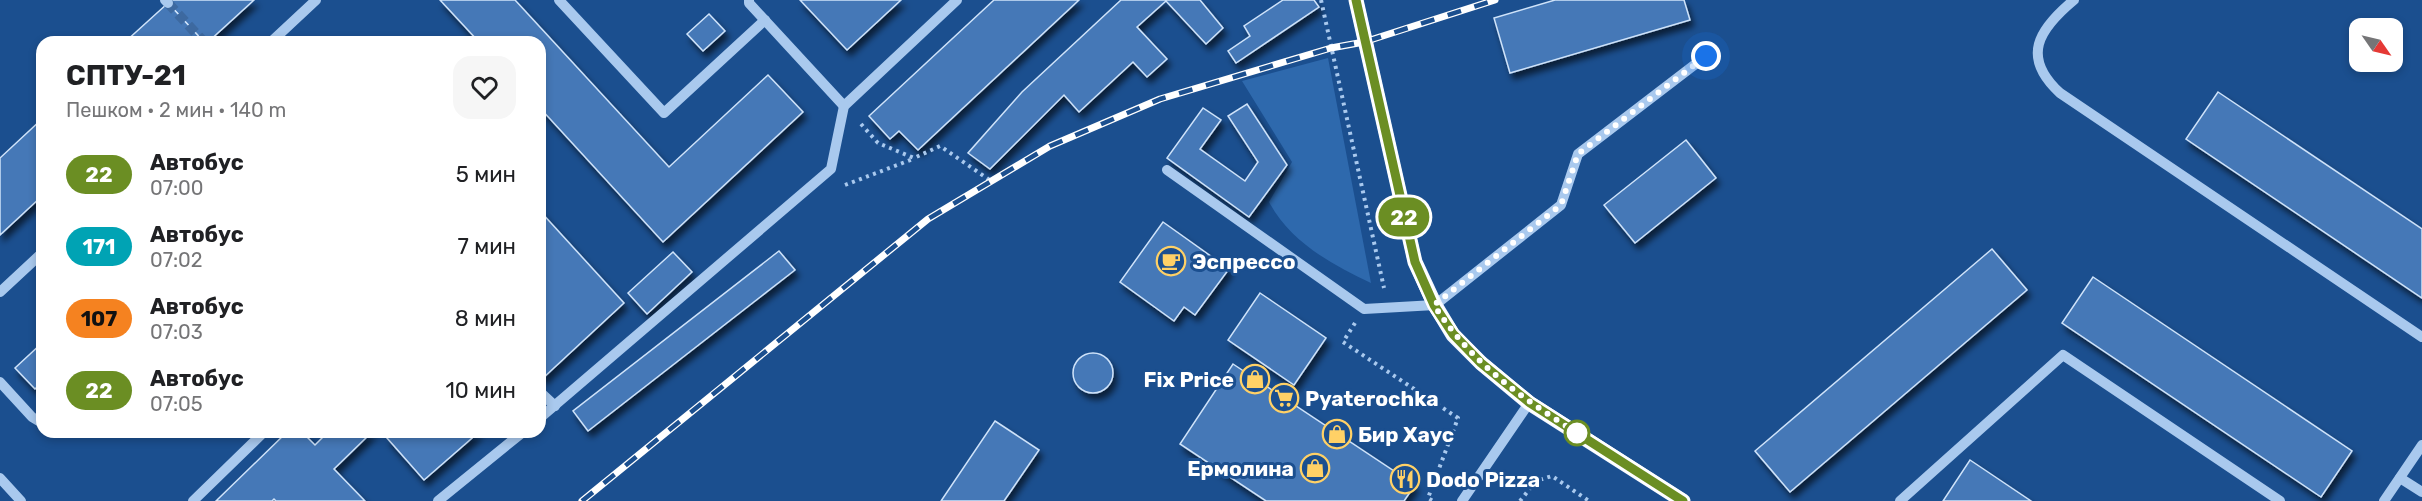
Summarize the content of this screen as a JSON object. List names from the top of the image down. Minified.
{"places":{"cafe":["Эспрессо"],"shop":["Fix Price","Бир Хаус","Ермолина"],"supermarket":["Pyaterochka"],"restaurant":["Dodo Pizza"]},"lines":["bus line 22"],"north":"bottom right","page":{"on_map":"22","heading":["СПТУ-21","Пешком · 2 мин · 140 m"],"list":[{"mark":"22","name":"Автобус","note":"07:00","value":"5 мин"},{"mark":"171","name":"Автобус","note":"07:02","value":"7 мин"},{"mark":"107","name":"Автобус","note":"07:03","value":"8 мин"},{"mark":"22","name":"Автобус","note":"07:05","value":"10 мин"}]}}
